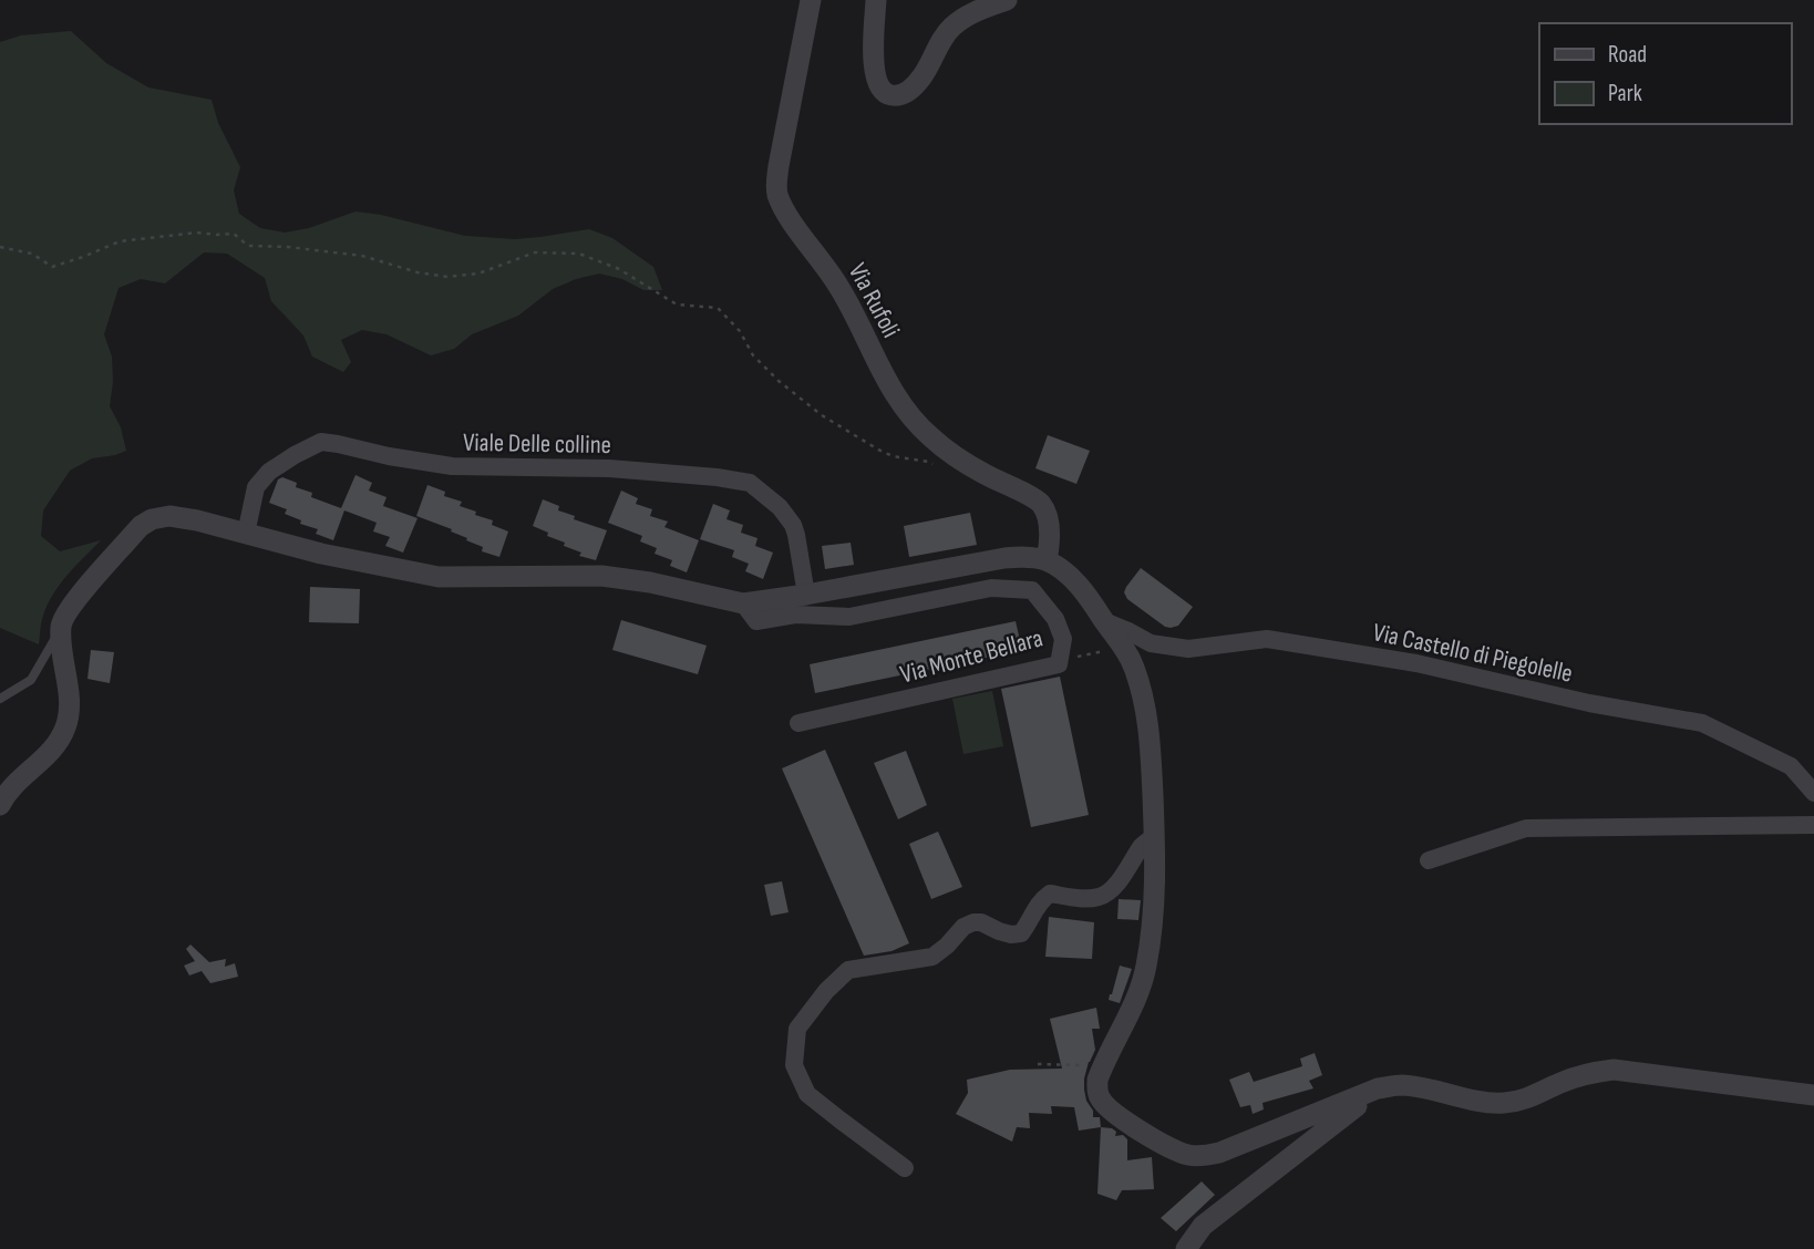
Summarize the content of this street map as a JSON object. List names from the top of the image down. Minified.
{"streets":{"street":["Via Rufoli","Viale Delle colline","Via Castello di Piegolelle","Via Monte Bellara"]},"legend":["Road","Park"]}
